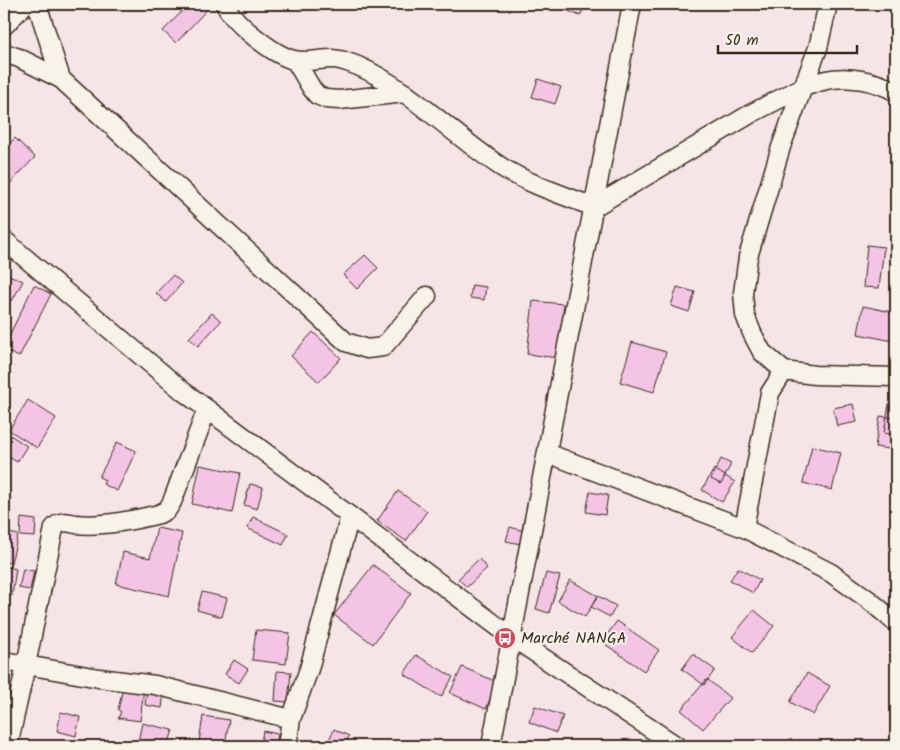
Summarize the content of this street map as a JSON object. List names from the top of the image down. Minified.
{"places":{"bus stop":["Marché NANGA"]},"scale_bar":"50 m"}
